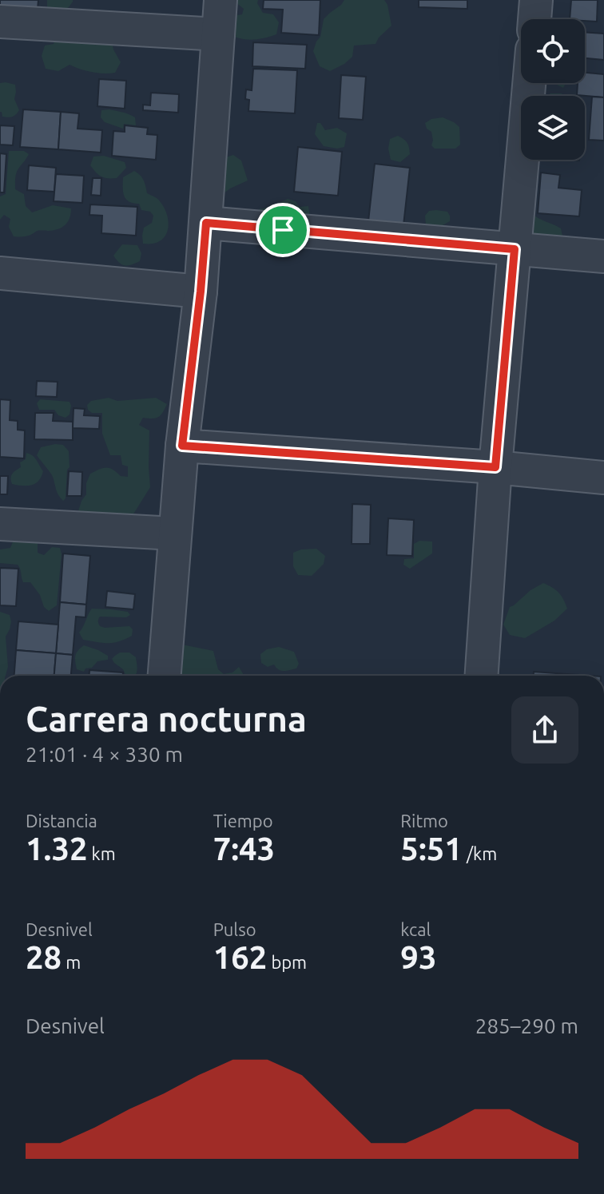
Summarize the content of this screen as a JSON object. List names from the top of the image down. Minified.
{"page":{"heading":["Carrera nocturna","21:01 · 4 × 330 m"],"stats":[["Distancia","1.32 km"],["Tiempo","7:43"],["Ritmo","5:51 /km"],["Desnivel","28 m"],["Pulso","162 bpm"],["kcal","93"]],"chart":["Desnivel","285–290 m"]}}
